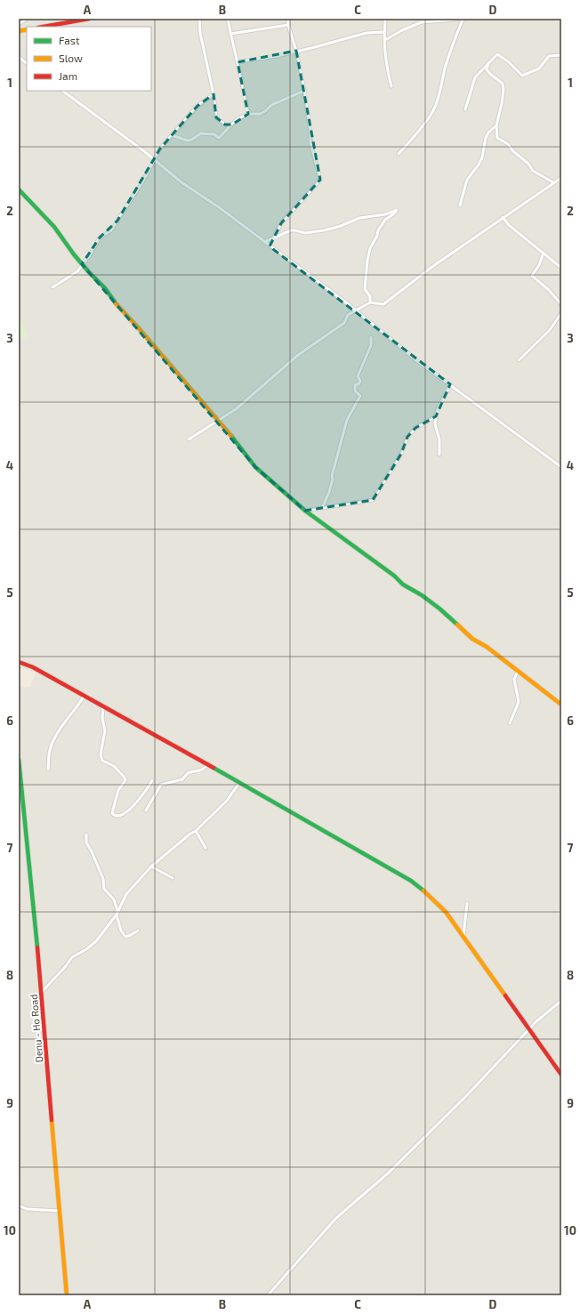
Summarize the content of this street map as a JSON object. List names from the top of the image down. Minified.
{"streets":{"street":["Denu - Ho Road"]},"legend":["Fast","Slow","Jam"],"grid":{"columns":["A","B","C","D"],"rows":["1","2","3","4","5","6","7","8","9","10"]}}
